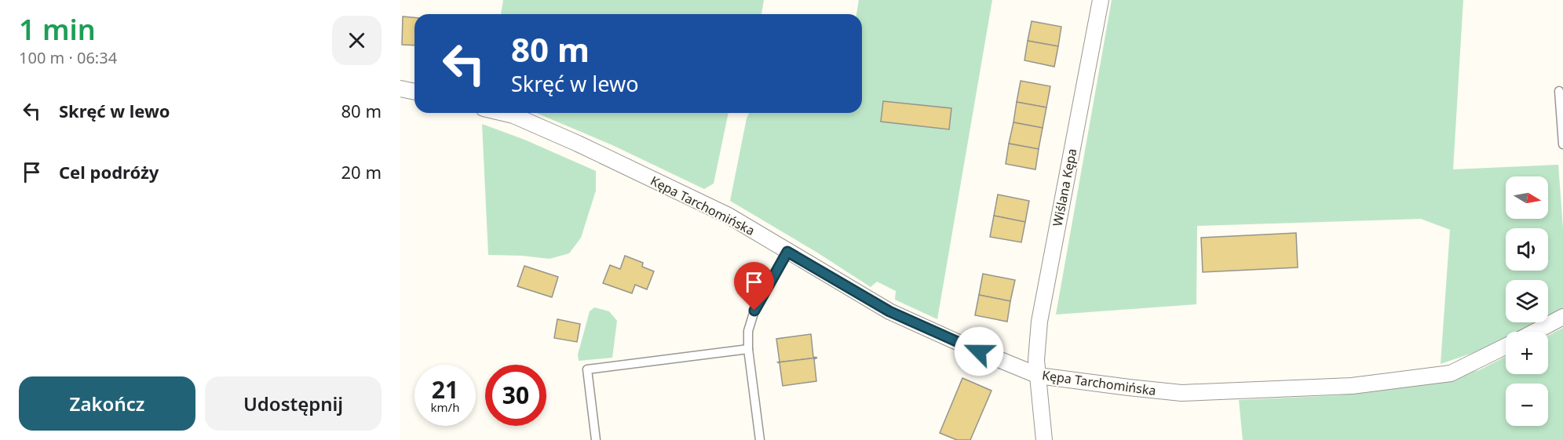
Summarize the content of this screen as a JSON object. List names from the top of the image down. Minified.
{"streets":{"street":["Wiślana Kępa","Kępa Tarchomińska"]},"crossings":[["Wiślana Kępa","Kępa Tarchomińska"]],"north":"right","page":{"heading":["1 min","100 m · 06:34"],"turn":["80 m","Skręć w lewo"],"list":[{"name":"Skręć w lewo","value":"80 m"},{"name":"Cel podróży","value":"20 m"}],"map_buttons":["+","−"],"speed":"21 km/h","limit":"30","buttons":["Zakończ","Udostępnij"]}}
